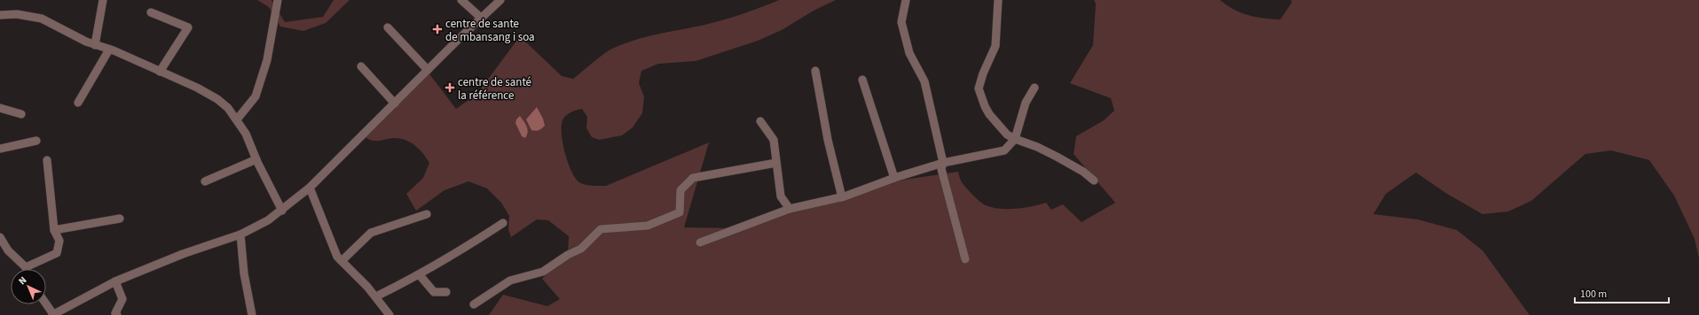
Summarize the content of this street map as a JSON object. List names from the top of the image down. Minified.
{"places":{"health":["centre de sante de mbansang i soa","centre de santé la référence"]},"scale_bar":"100 m","north":"top left"}
